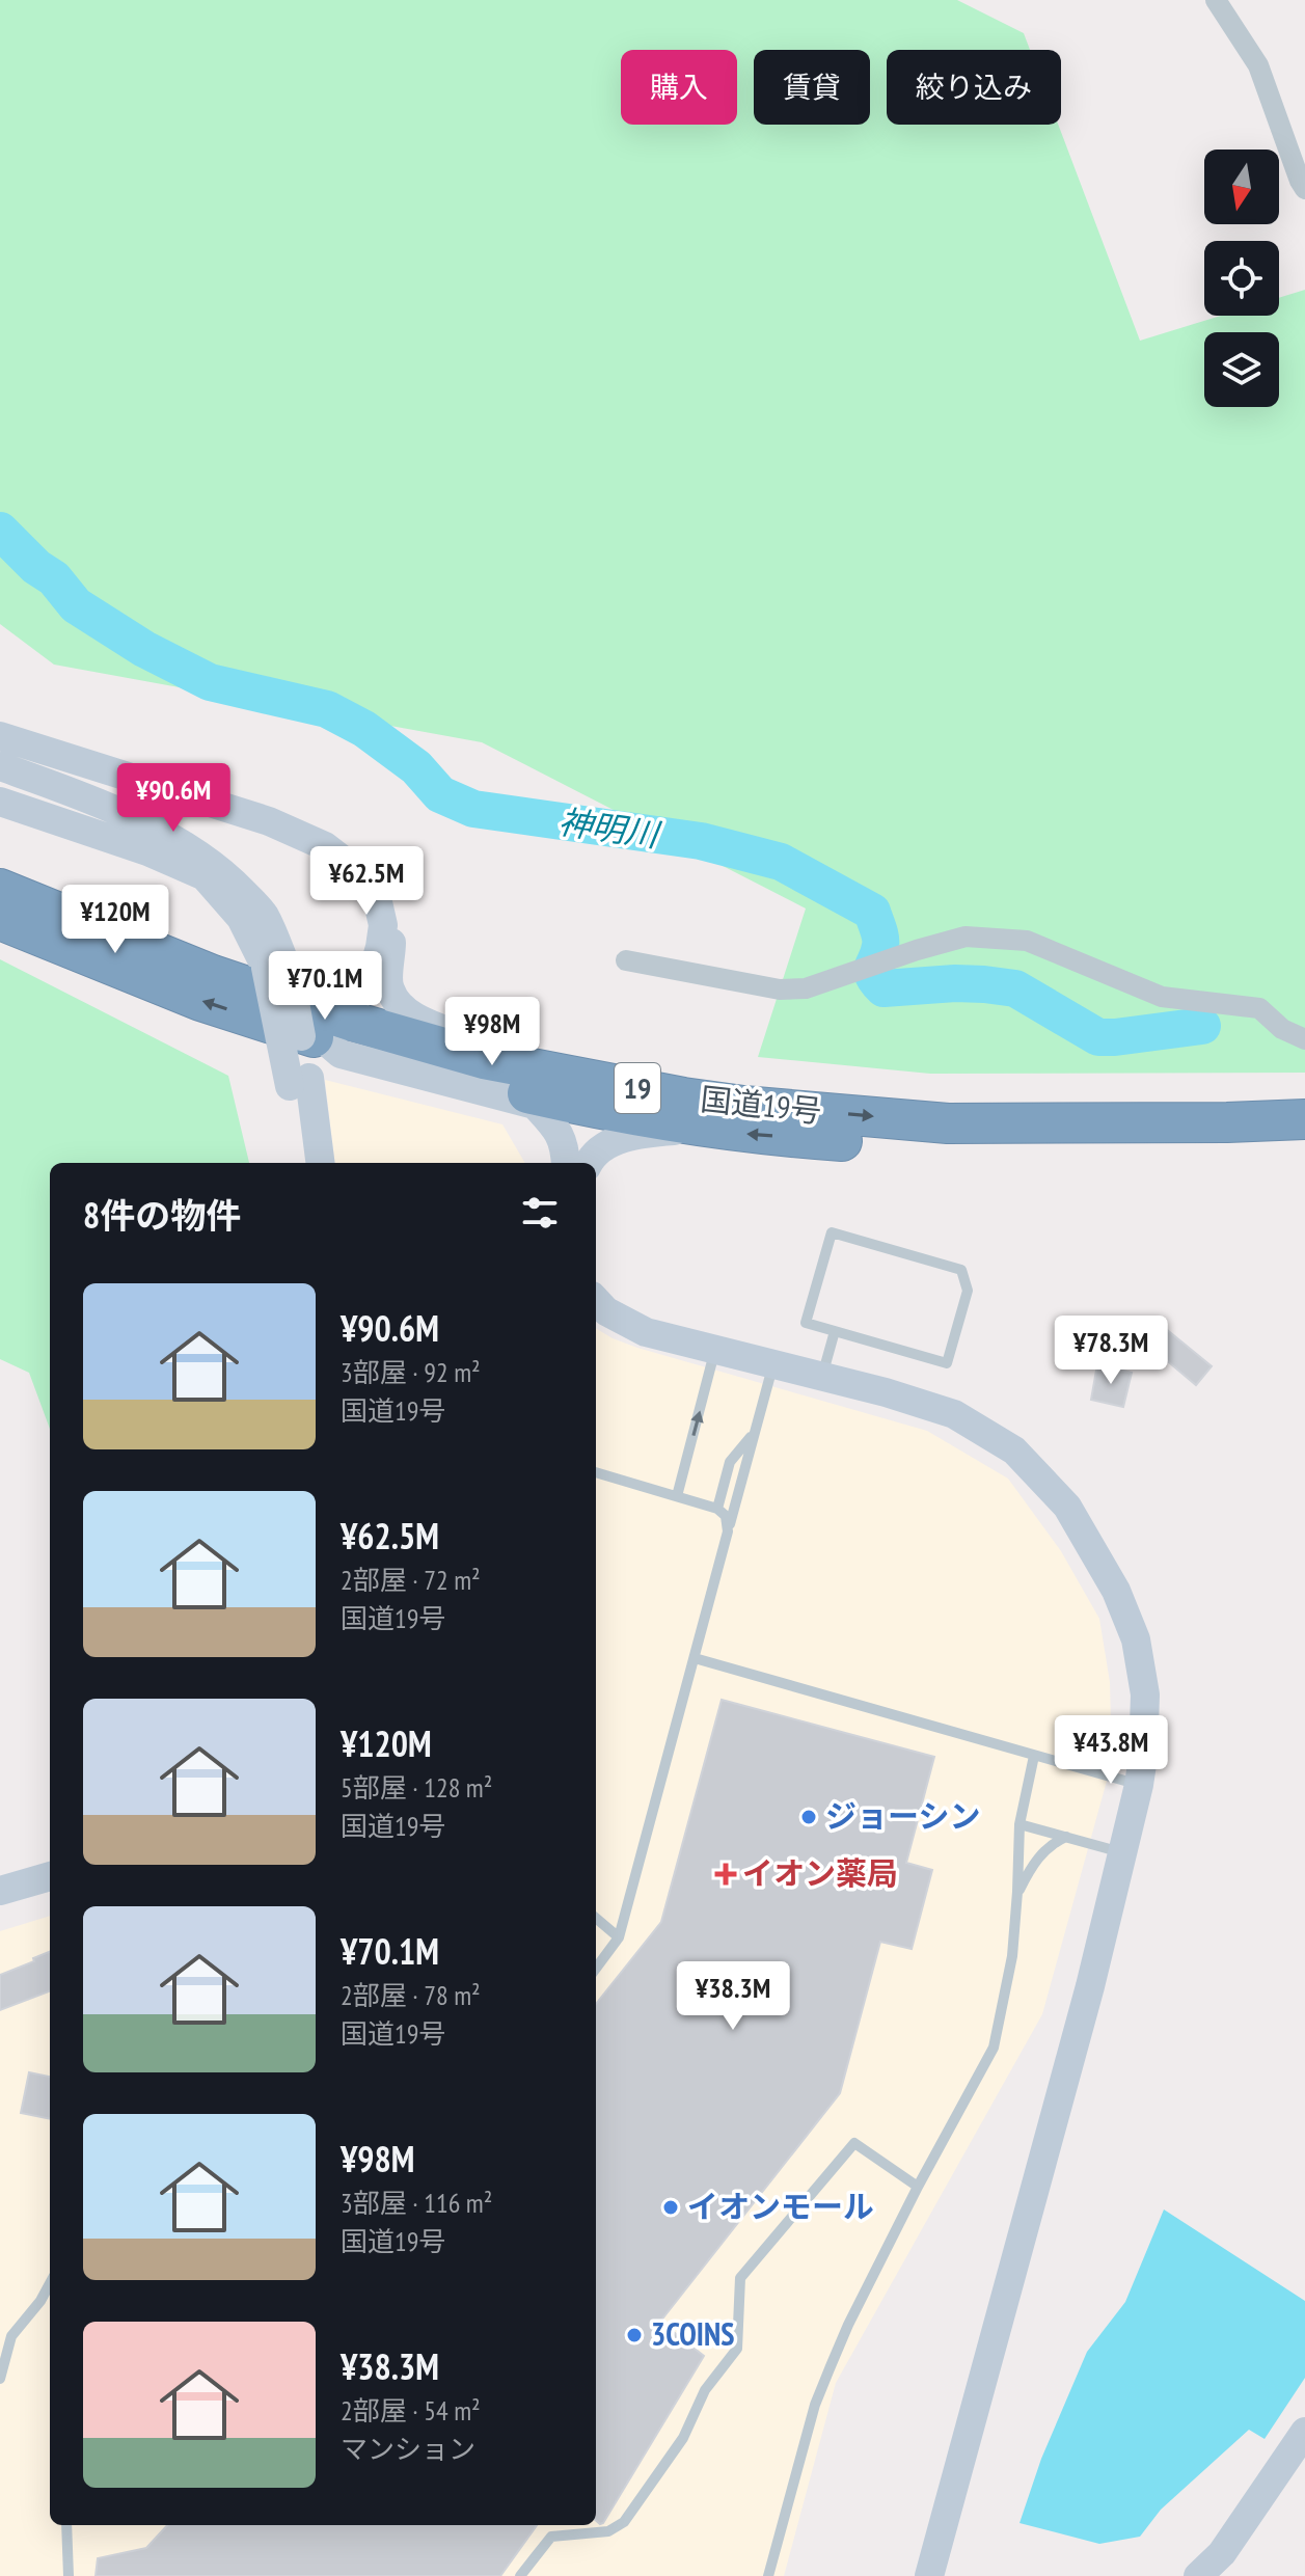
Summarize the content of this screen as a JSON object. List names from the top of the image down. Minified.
{"streets":{"highway":["19","国道19号"]},"water":["神明川"],"places":{"other":["ジョーシン","イオンモール","3COINS"],"health":["イオン薬局"]},"north":"bottom","page":{"chip":["購入","賃貸","絞り込み"],"price":["¥90.6M","¥62.5M","¥120M","¥70.1M","¥98M","¥78.3M","¥43.8M","¥38.3M"],"heading":"8件の物件","list":[{"name":"¥90.6M","note":"3部屋 · 92 m² · 国道19号"},{"name":"¥62.5M","note":"2部屋 · 72 m² · 国道19号"},{"name":"¥120M","note":"5部屋 · 128 m² · 国道19号"},{"name":"¥70.1M","note":"2部屋 · 78 m² · 国道19号"},{"name":"¥98M","note":"3部屋 · 116 m² · 国道19号"},{"name":"¥38.3M","note":"2部屋 · 54 m² · マンション"}]}}
